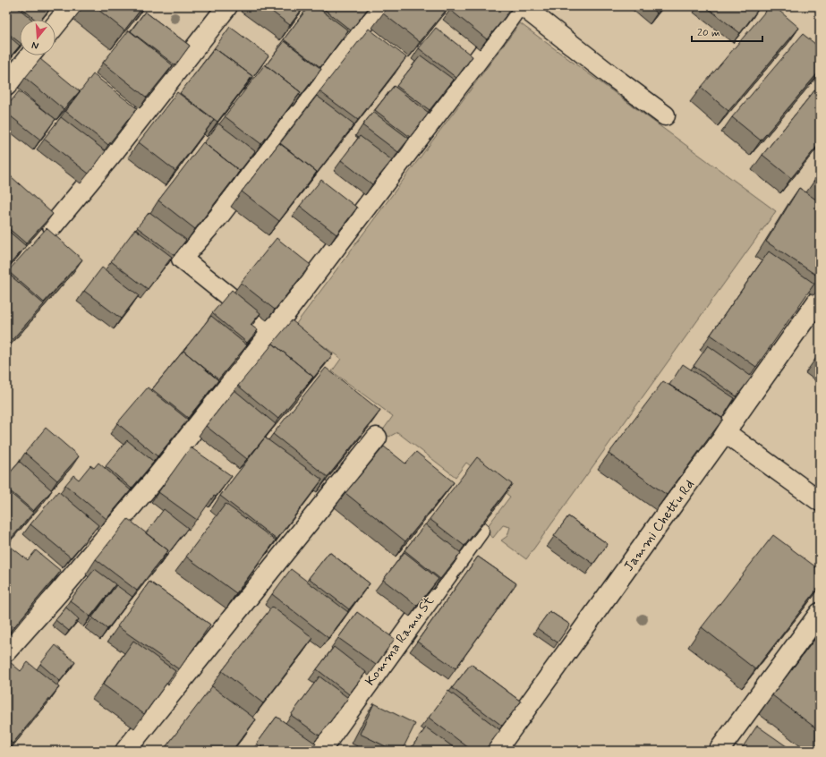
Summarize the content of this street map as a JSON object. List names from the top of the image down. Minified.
{"streets":{"street":["Jammi Chettu Rd","Komma Ramu St"]},"scale_bar":"20 m","north":"bottom"}
